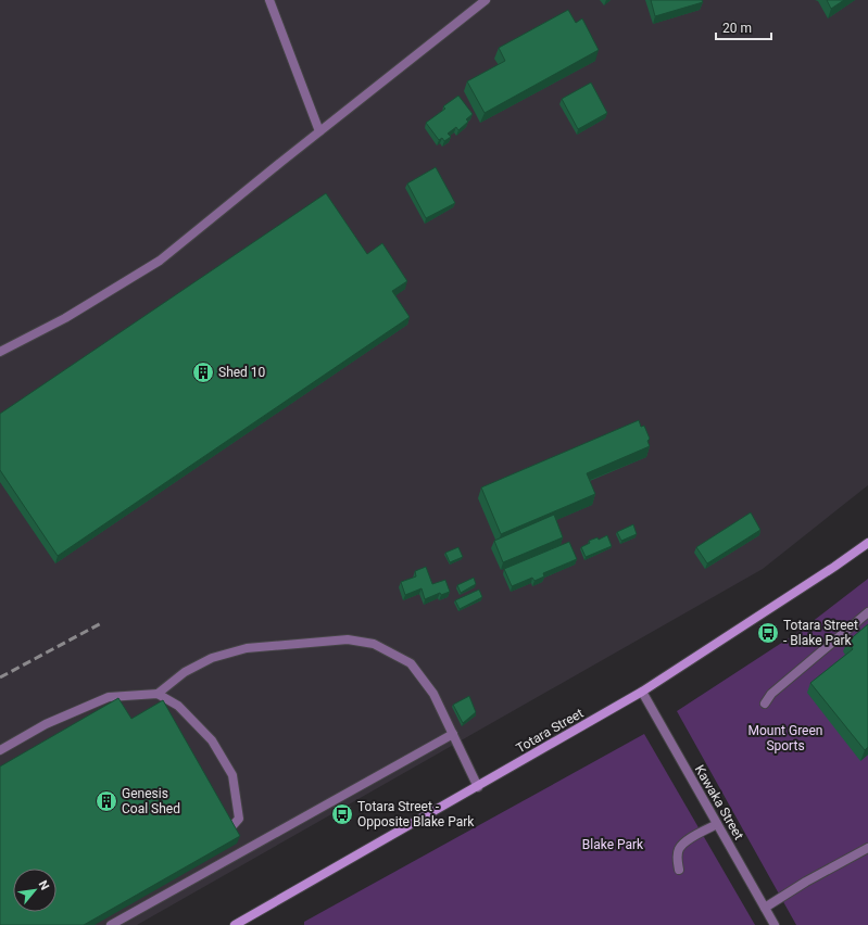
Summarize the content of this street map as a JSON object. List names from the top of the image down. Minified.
{"streets":{"main road":["Totara Street"],"street":["Kawaka Street"]},"crossings":[["Totara Street","Kawaka Street"]],"parks":["Mount Green Sports","Blake Park"],"places":{"building":["Shed 10","Genesis Coal Shed"],"bus stop":["Totara Street - Blake Park","Totara Street - Opposite Blake Park"]},"scale_bar":"20 m","north":"top right"}
